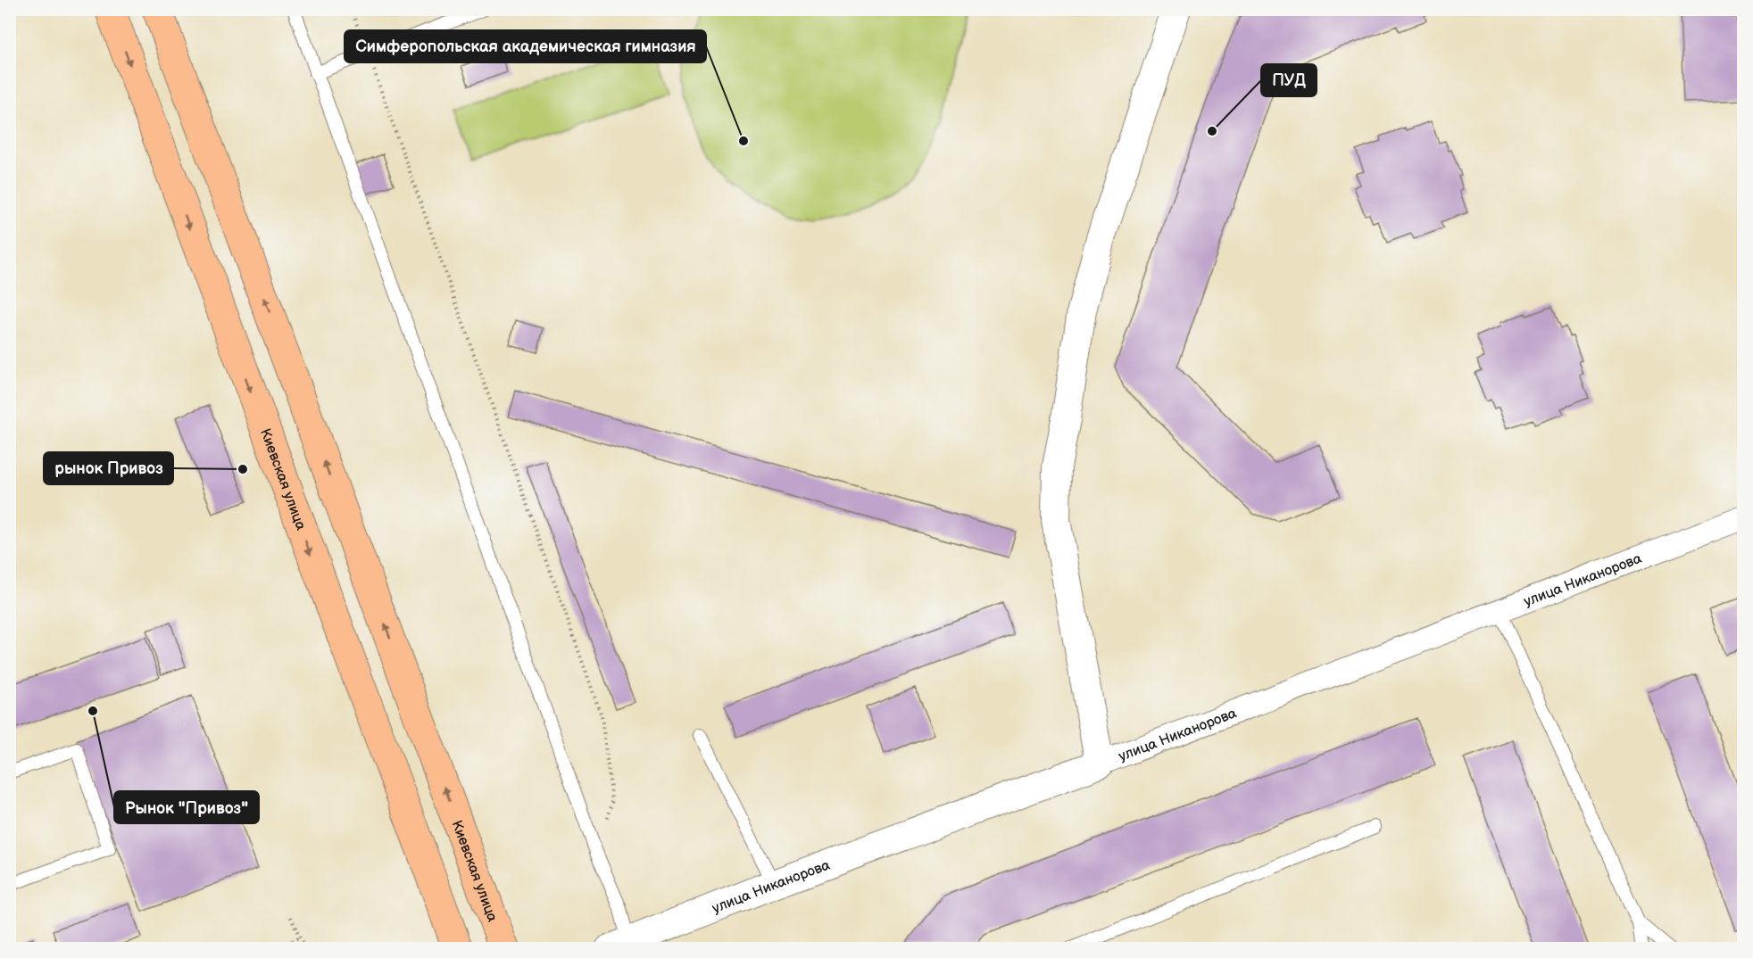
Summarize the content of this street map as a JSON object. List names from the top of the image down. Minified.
{"streets":{"main road":["Киевская улица"],"street":["улица Никанорова"]},"places":["ПУД","Симферопольская академическая гимназия","рынок Привоз","Рынок \"Привоз\""]}
